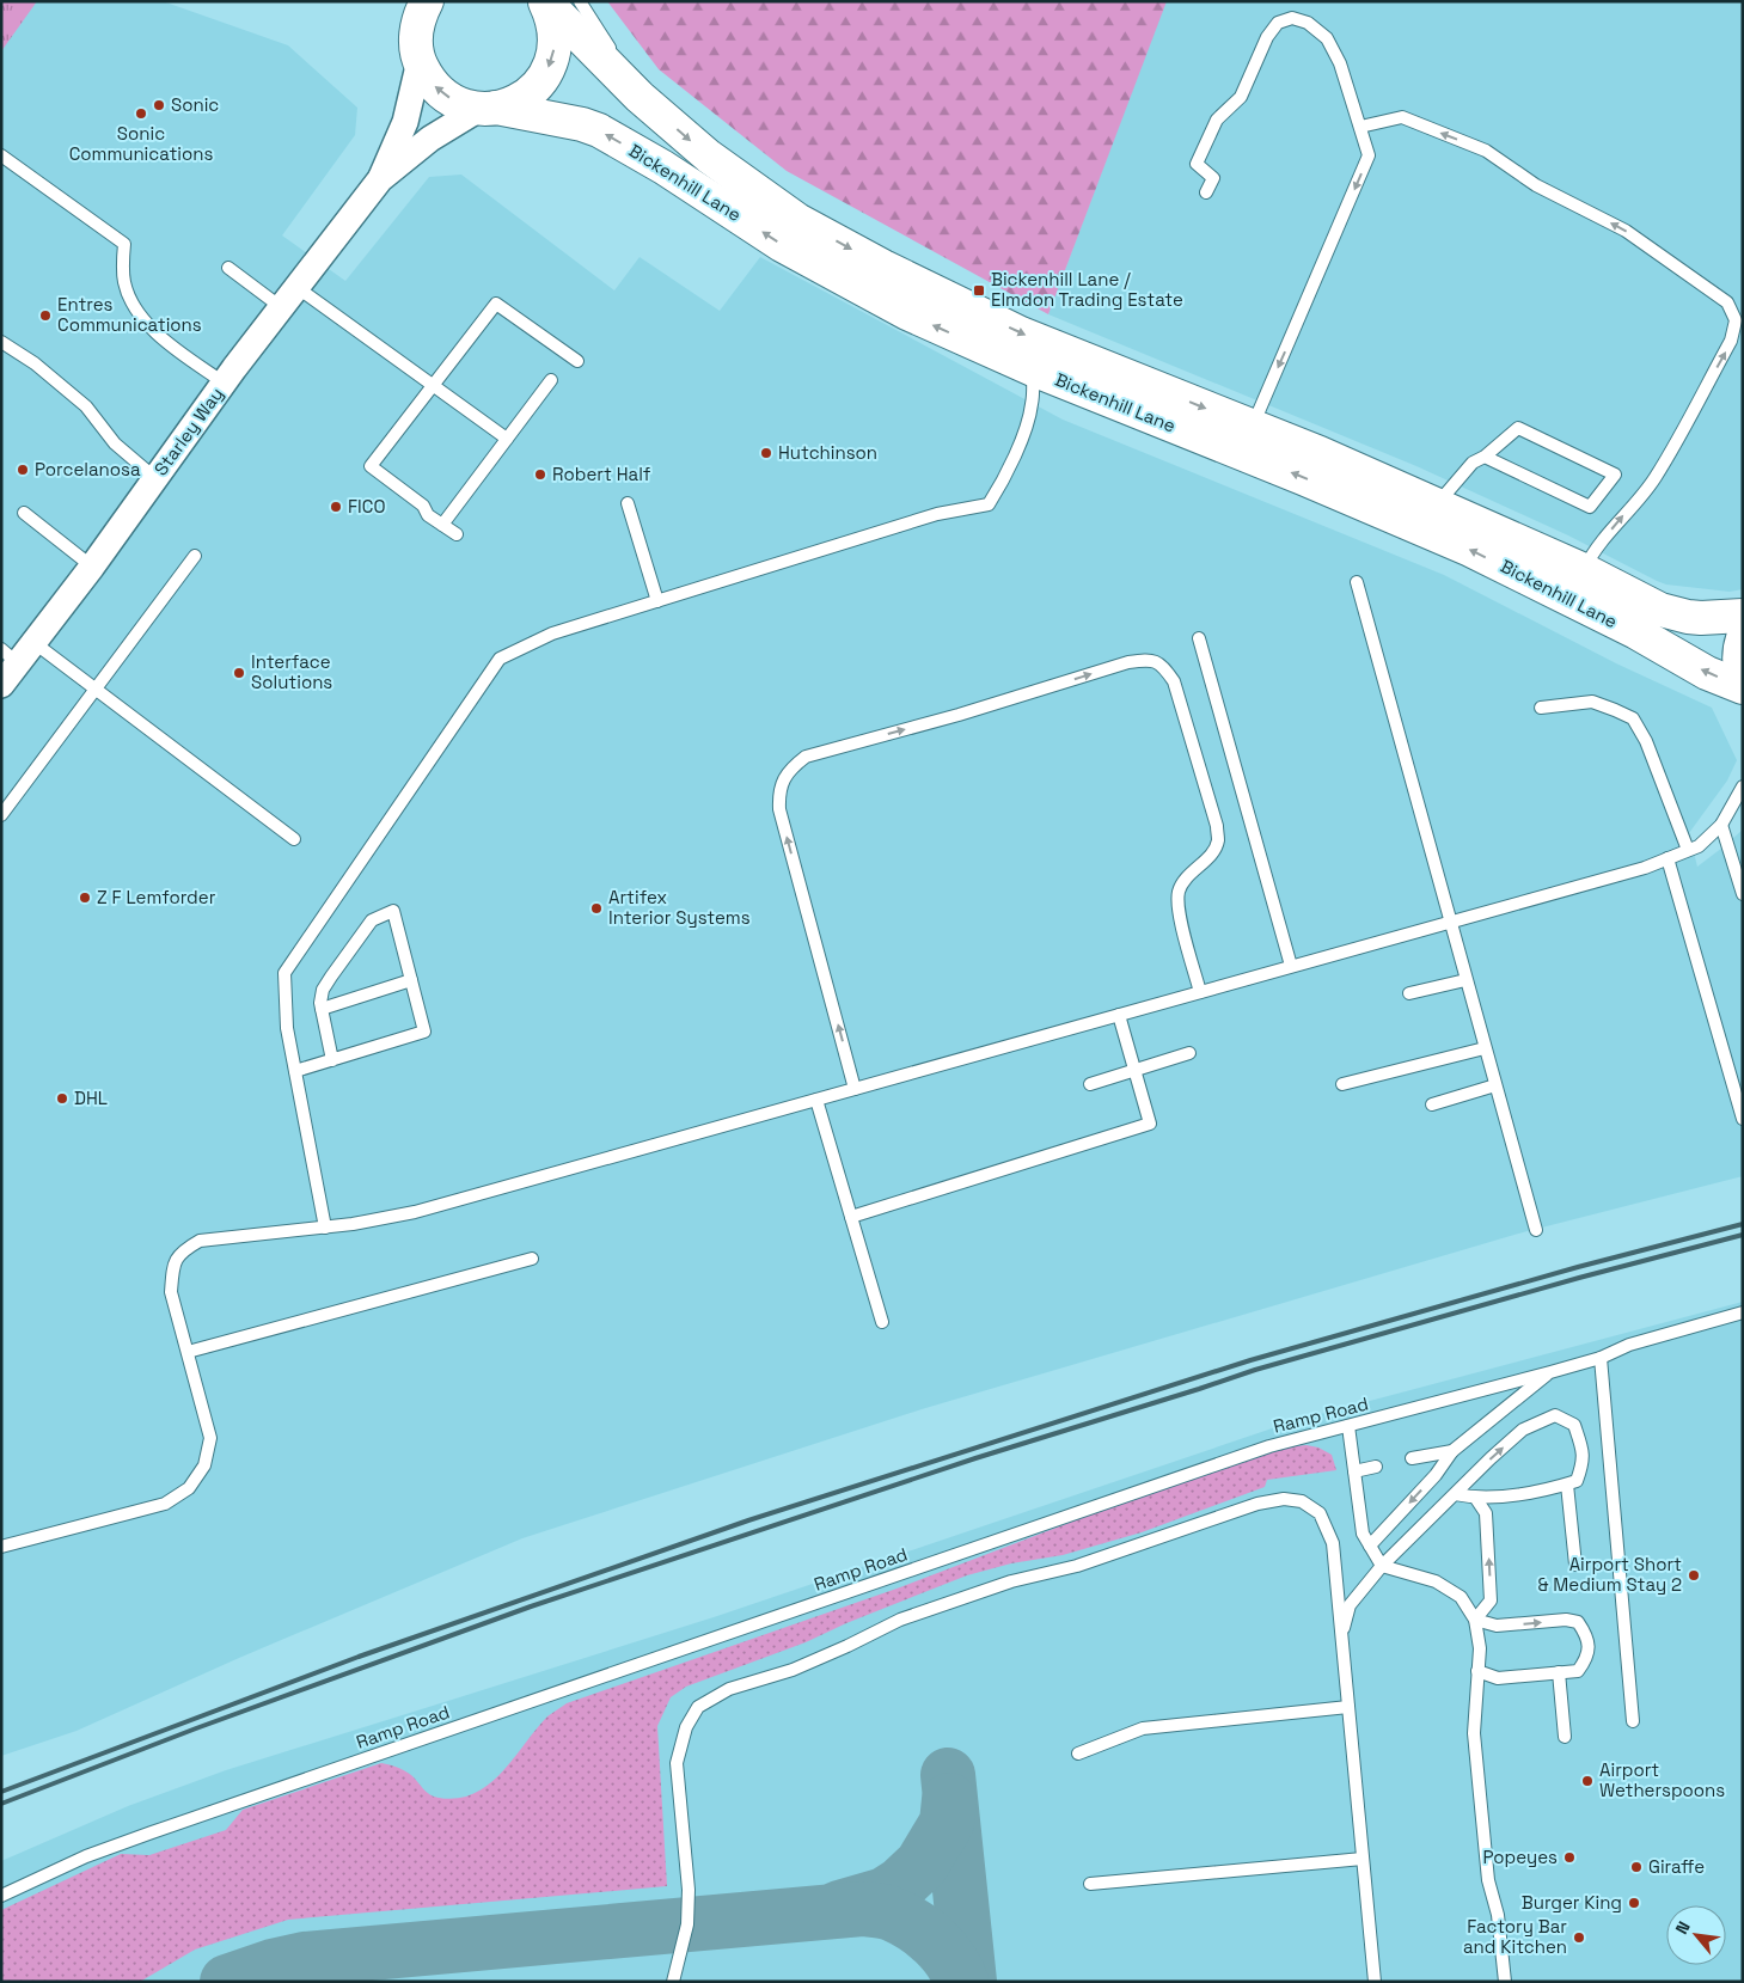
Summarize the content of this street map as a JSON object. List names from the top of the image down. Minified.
{"streets":{"main road":["Bickenhill Lane"],"street":["Starley Way"],"lane":["Ramp Road"]},"places":{"other":["Sonic","Sonic Communications","Entres Communications","Hutchinson","Porcelanosa","Robert Half","FICO","Interface Solutions","Z F Lemforder","Artifex Interior Systems","DHL","Airport Short & Medium Stay 2","Airport Wetherspoons","Popeyes","Giraffe","Burger King","Factory Bar and Kitchen"],"transit":["Bickenhill Lane / Elmdon Trading Estate"]},"north":"top left"}
